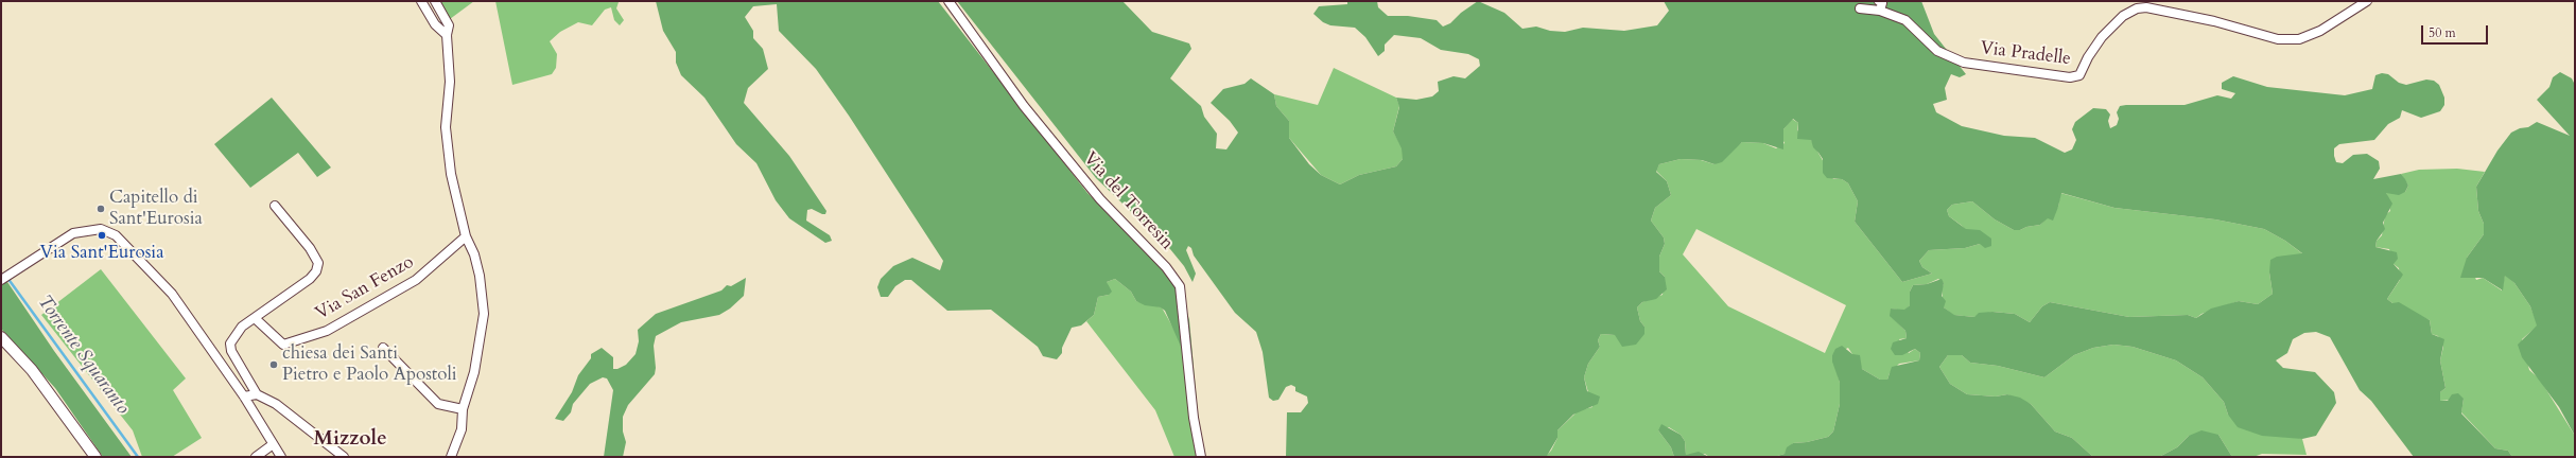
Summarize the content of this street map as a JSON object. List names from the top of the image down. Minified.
{"streets":{"street":["Via Pradelle","Via del Torresin","Via San Fenzo"]},"districts":["Mizzole"],"water":["Torrente Squaranto"],"places":["Capitello di Sant'Eurosia","Via Sant'Eurosia","chiesa dei Santi Pietro e Paolo Apostoli"],"scale_bar":"50 m"}
